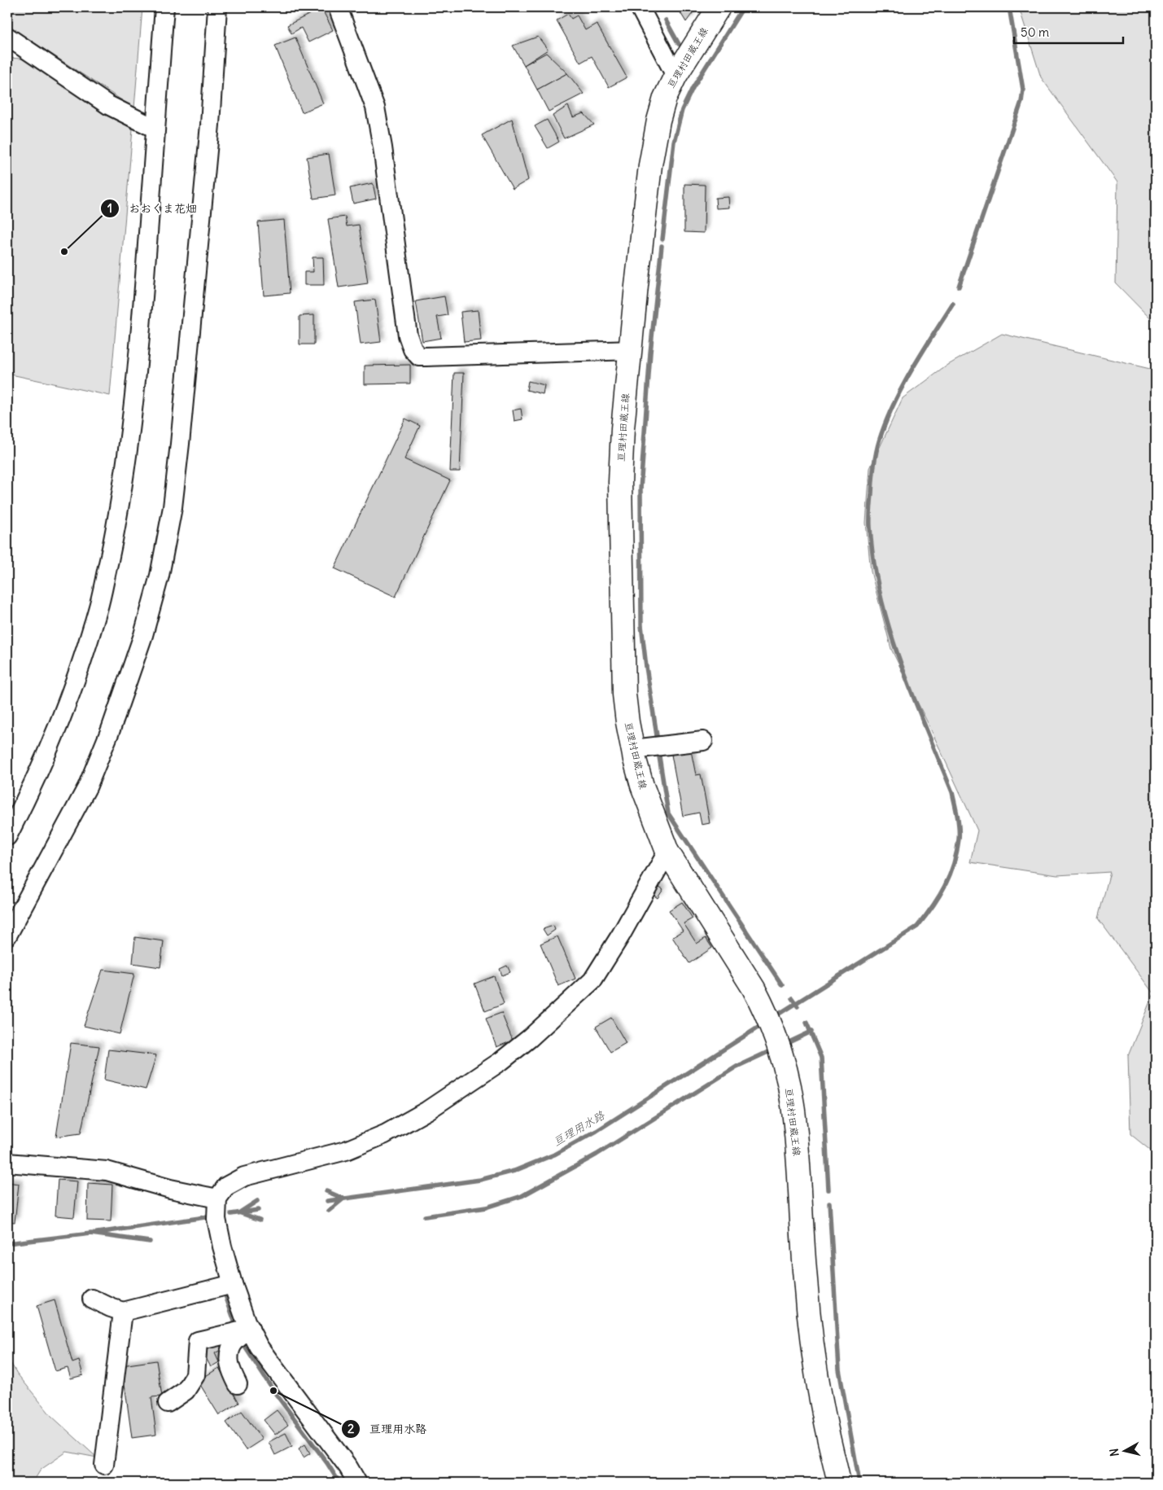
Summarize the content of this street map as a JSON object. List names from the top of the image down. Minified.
{"streets":{"main road":["亘理村田蔵王線"]},"water":["亘理用水路"],"places":["おおくま花畑","亘理用水路"],"scale_bar":"50 m","north":"left"}
